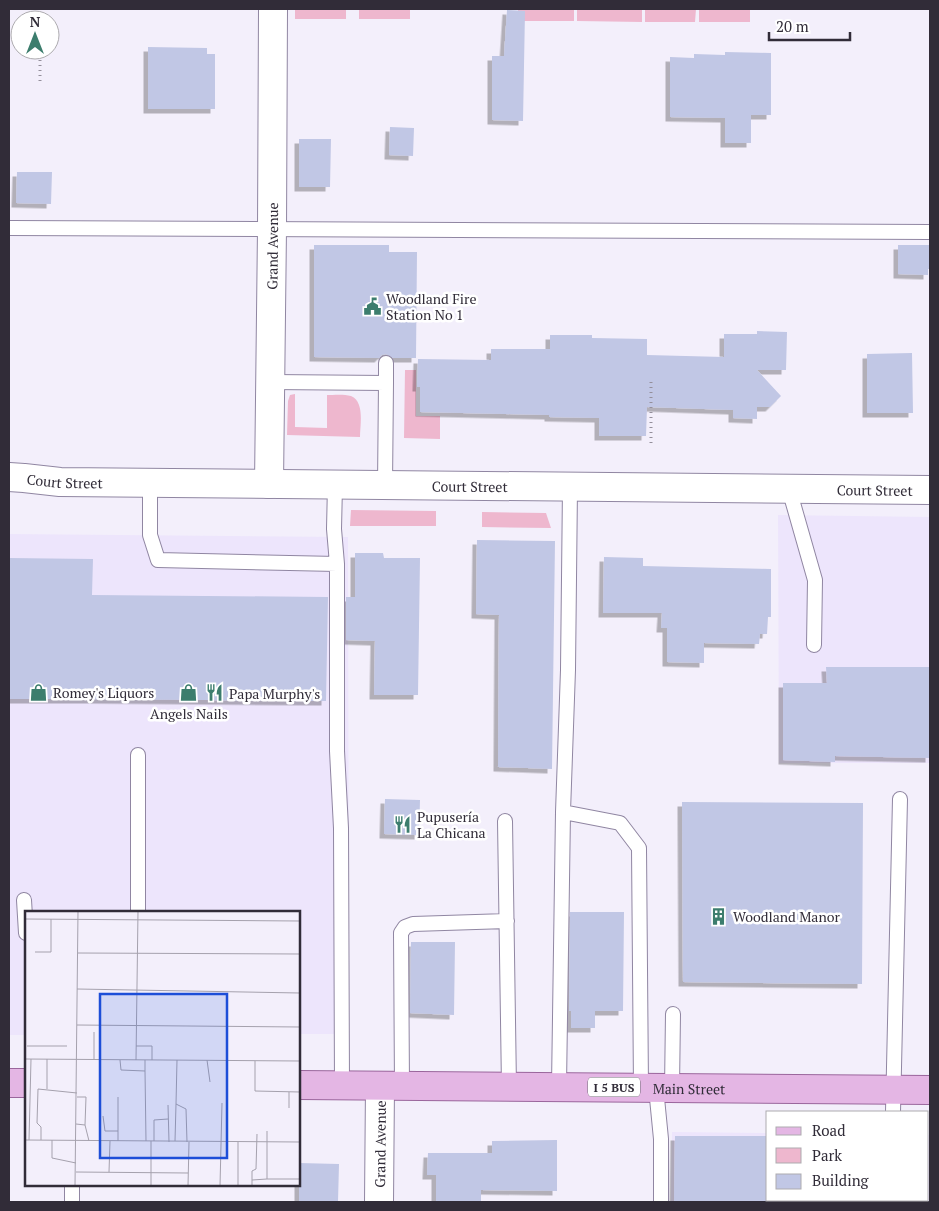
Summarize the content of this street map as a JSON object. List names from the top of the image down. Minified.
{"streets":{"main road":["I 5 BUS","Main Street"],"street":["Grand Avenue","Court Street"]},"crossings":[["Grand Avenue","Court Street"],["Grand Avenue","Main Street"]],"places":{"public building":["Woodland Fire Station No 1"],"shop":["Romey's Liquors","Angels Nails"],"restaurant":["Papa Murphy's","Pupusería La Chicana"],"building":["Woodland Manor"]},"legend":["Road","Park","Building"],"scale_bar":"20 m","north":"top"}
